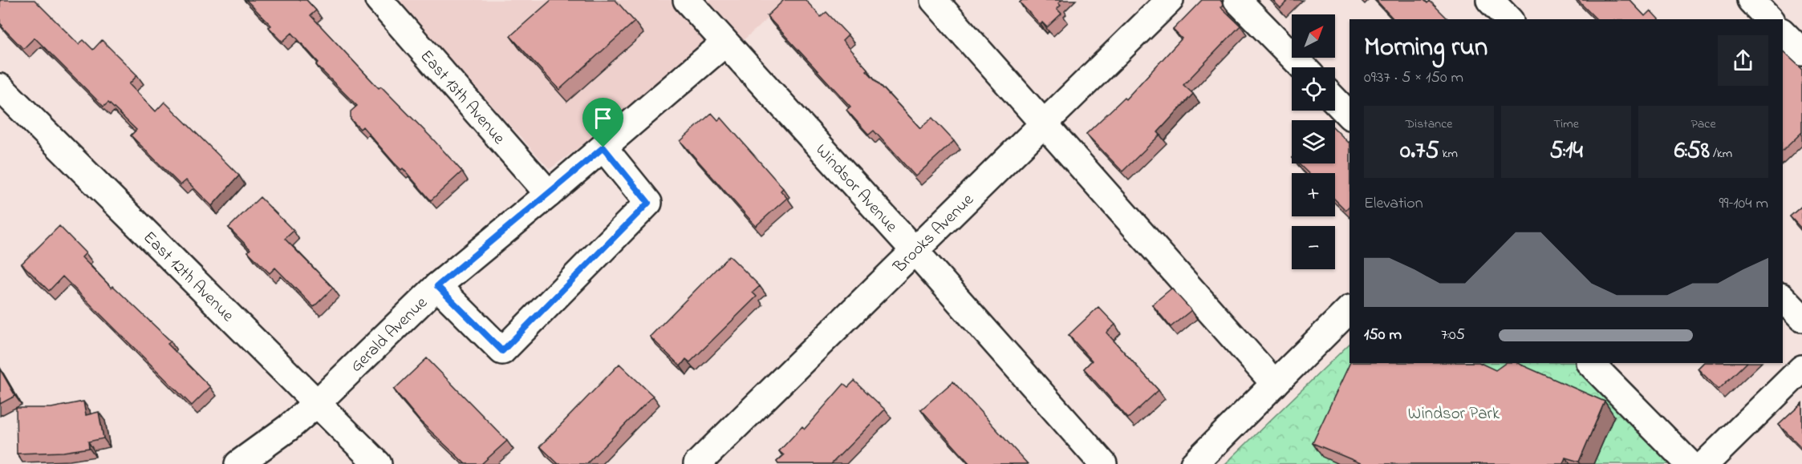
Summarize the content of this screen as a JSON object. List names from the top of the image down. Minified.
{"streets":{"street":["East 13th Avenue","Windsor Avenue","Brooks Avenue","East 12th Avenue","Gerald Avenue"]},"crossings":[["East 13th Avenue","Gerald Avenue"],["Windsor Avenue","Brooks Avenue"],["Windsor Avenue","Gerald Avenue"],["East 12th Avenue","Gerald Avenue"]],"parks":["Windsor Park"],"north":"top right","page":{"map_buttons":["+","−"],"heading":["Morning run","09:37 · 5 × 150 m"],"stats":[["Distance","0.75 km"],["Time","5:14"],["Pace","6:58 /km"]],"chart":["Elevation","99–104 m"],"list":[{"name":"150 m","note":"7:05"}]}}
